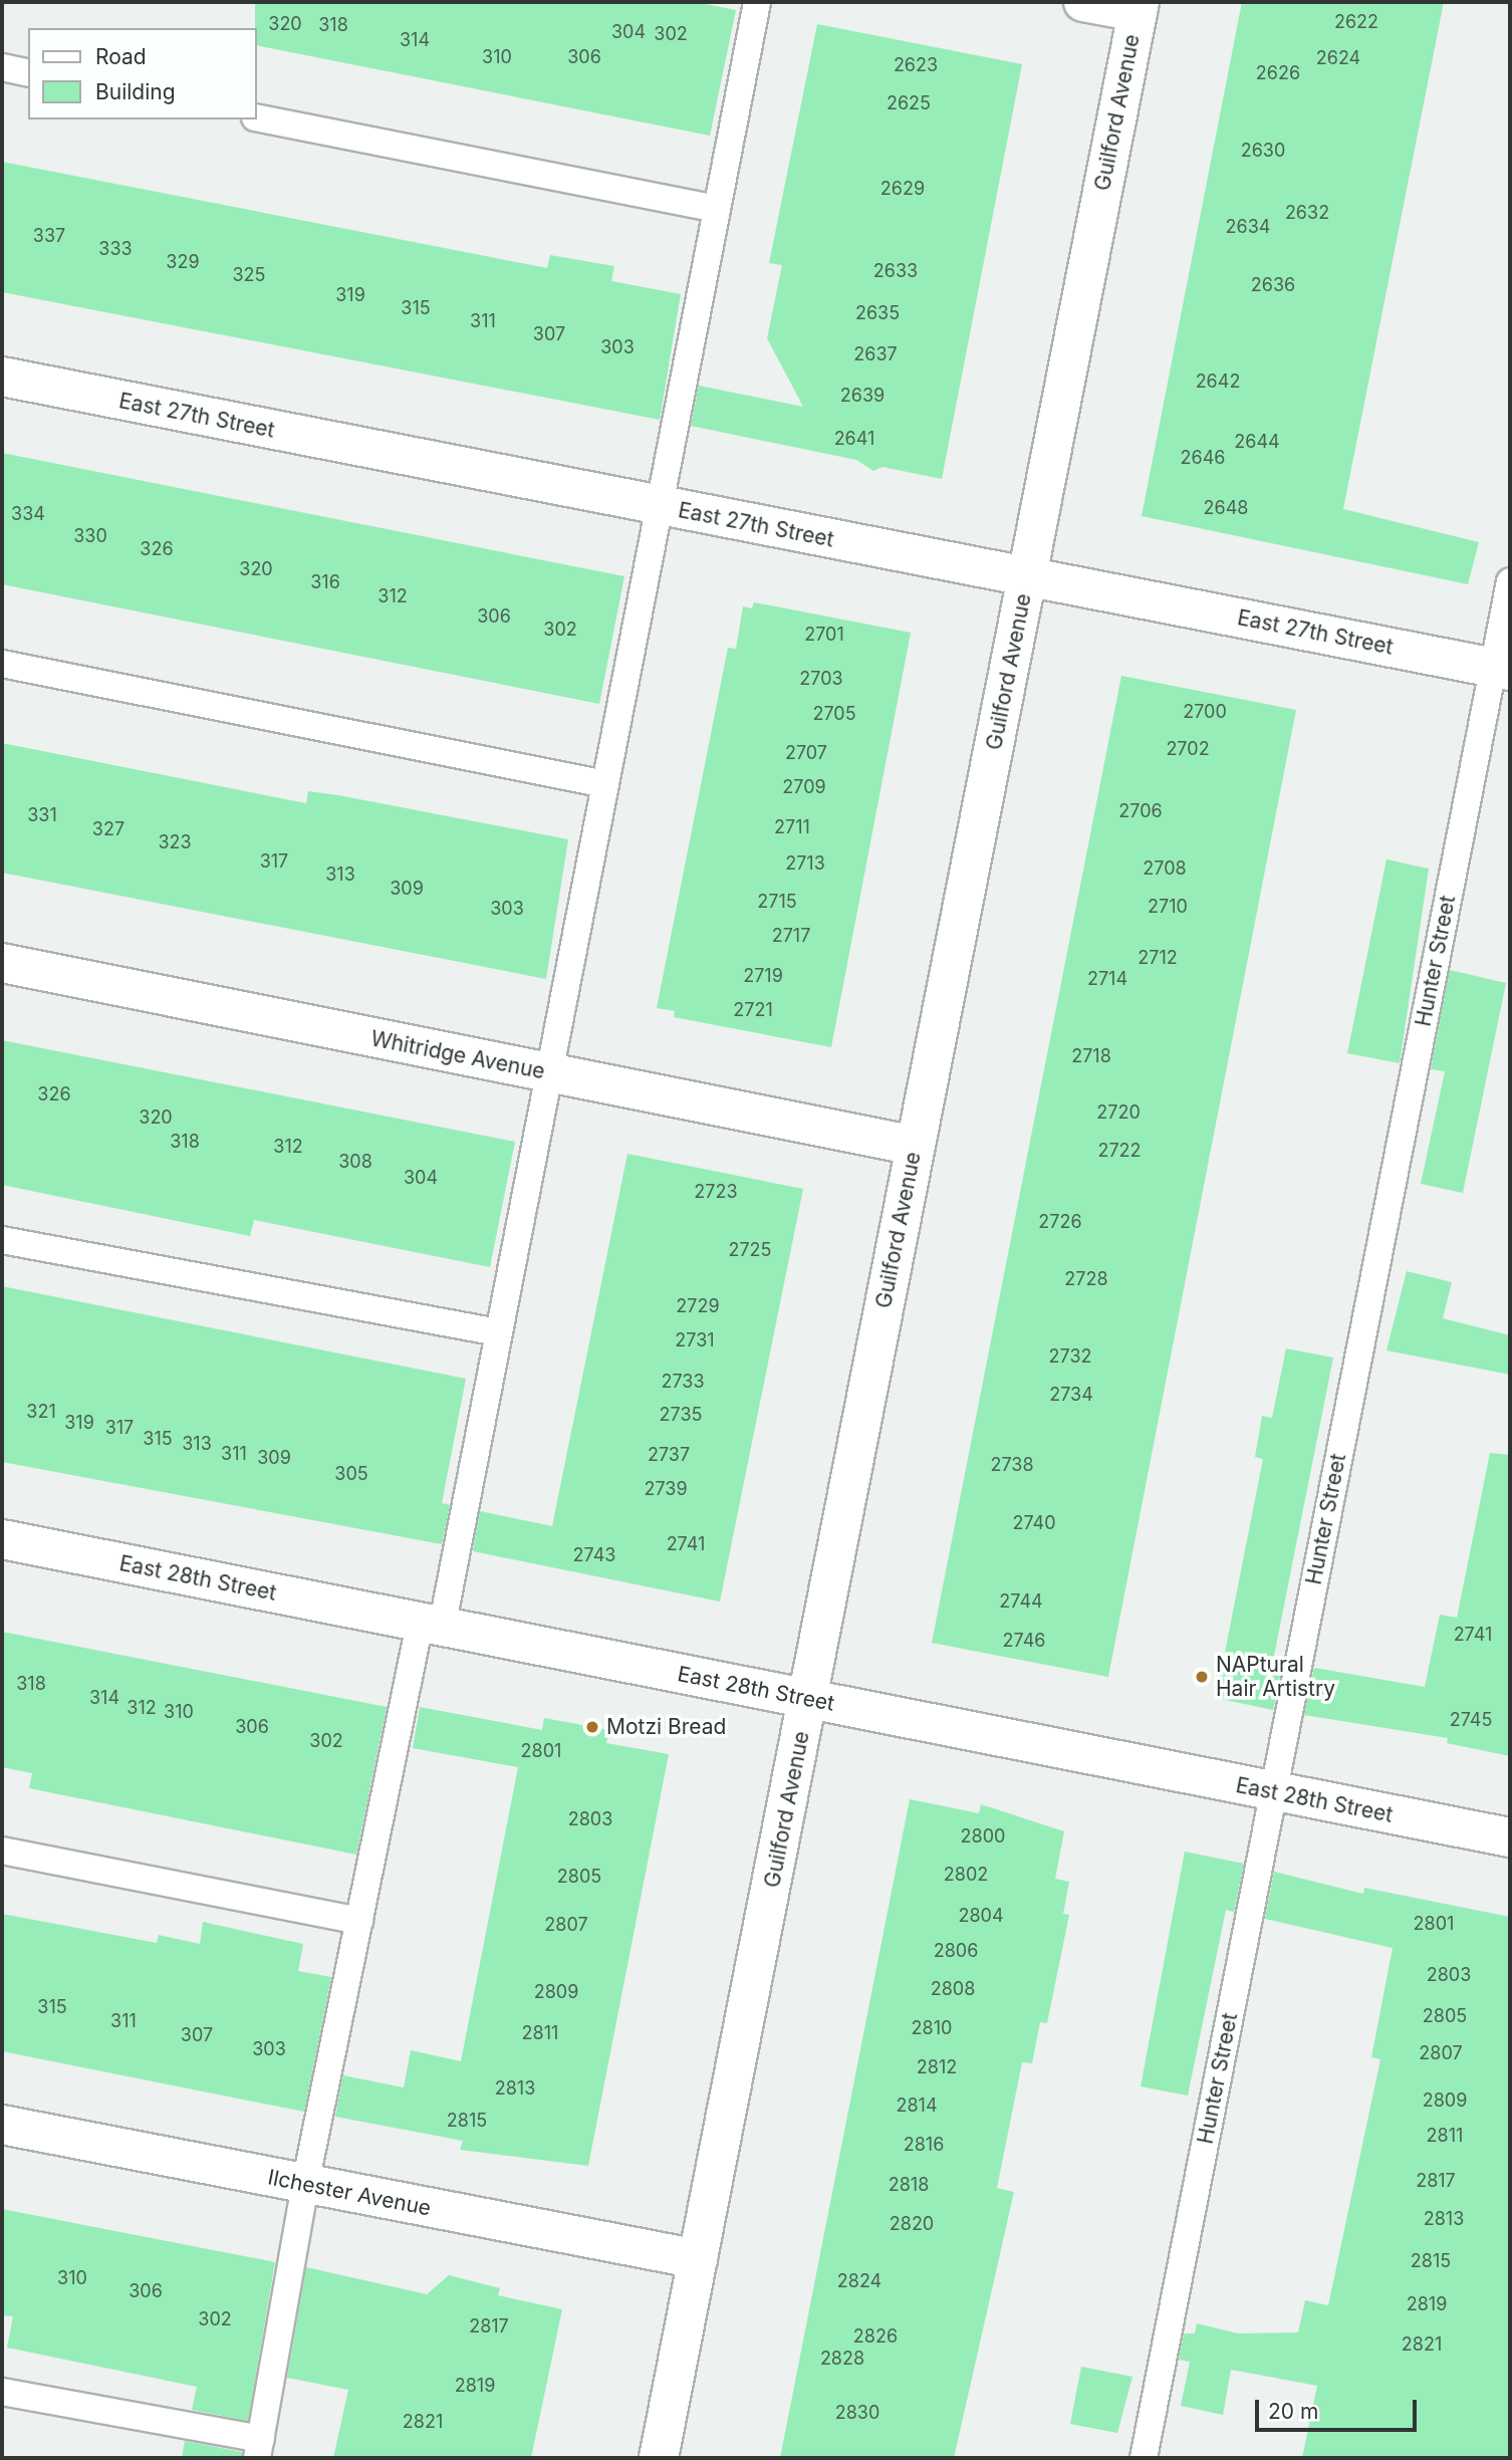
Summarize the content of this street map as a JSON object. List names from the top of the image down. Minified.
{"streets":{"street":["Guilford Avenue","East 27th Street","Whitridge Avenue","East 28th Street","Ilchester Avenue"],"lane":["Hunter Street"]},"crossings":[["Guilford Avenue","East 27th Street"],["Guilford Avenue","Whitridge Avenue"],["Guilford Avenue","East 28th Street"],["Guilford Avenue","Ilchester Avenue"],["East 27th Street","Hunter Street"],["Hunter Street","East 28th Street"]],"places":["NAPtural Hair Artistry","Motzi Bread"],"house_numbers":["2622","320","318","304","302","314","310","306","2624","2623","2626","2625","2630","2629","2632","2634","337","333","329","2633","325","2636","319","315","2635","311","307","303","2637","2642","2639","2641","2644","2646","2648","334","330","326","320","316","312","306","302","2701","2703","2700","2705","2702","2707","2709","2706","331","2711","327","323","317","2713","2708","313","309","2715","2710","303","2717","2712","2719","2714","2721","2718","326","2720","320","318","312","2722","308","304","2723","2726","2725","2728","2729","2731","2732","2733","2734","321","2735","319","317","315","313","311","2737","309","2738","305","2739","2740","2741","2743","2744","2741","2746","318","314","312","310","2745","306","302","2801","2803","2800","2802","2805","2804","2801","2807","2806","2803","2808","2809","315","2805","311","2810","2811","307","303","2807","2812","2813","2809","2814","2815","2811","2816","2817","2818","2813","2820","2815","310","2824","306","2819","302","2817","2826","2821","2828","2819","2830","2821"],"legend":["Road","Building"],"scale_bar":"20 m"}
